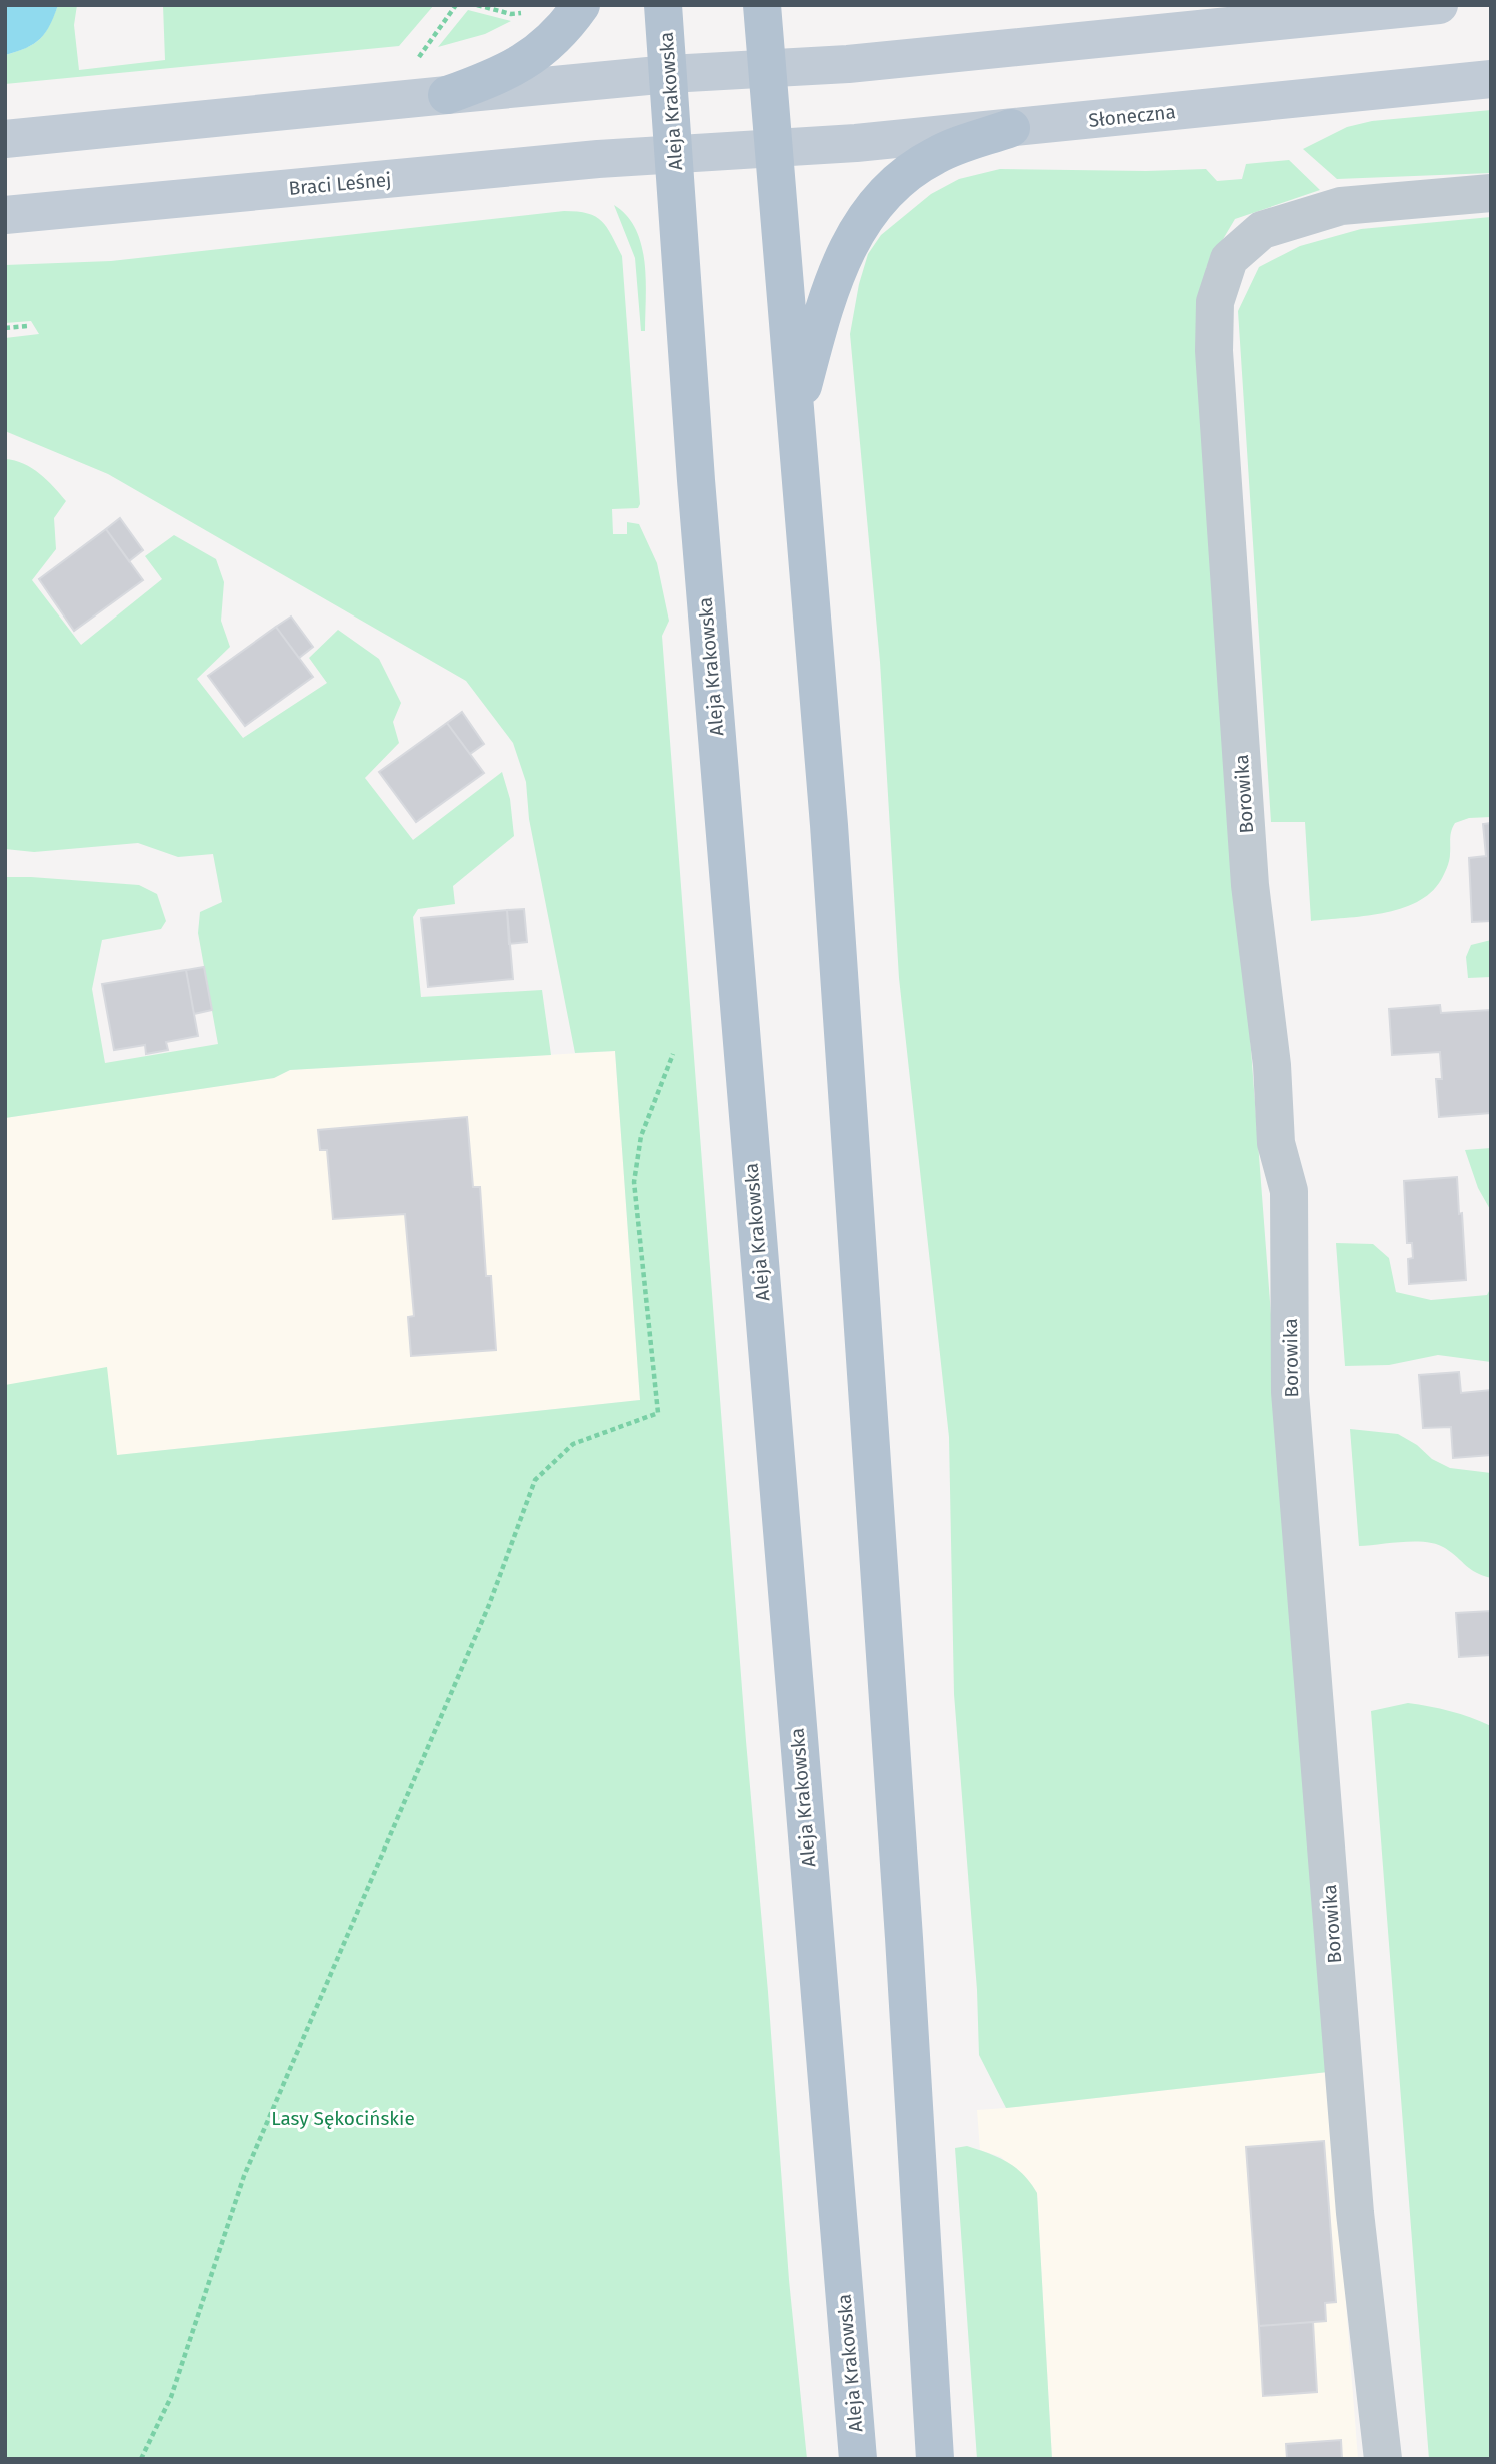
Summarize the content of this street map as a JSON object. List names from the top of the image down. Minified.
{"streets":{"main road":["Aleja Krakowska","Słoneczna","Braci Leśnej"],"street":["Borowika"]},"crossings":[["Aleja Krakowska","Braci Leśnej"],["Słoneczna","Braci Leśnej"]],"parks":["Lasy Sękocińskie"]}
